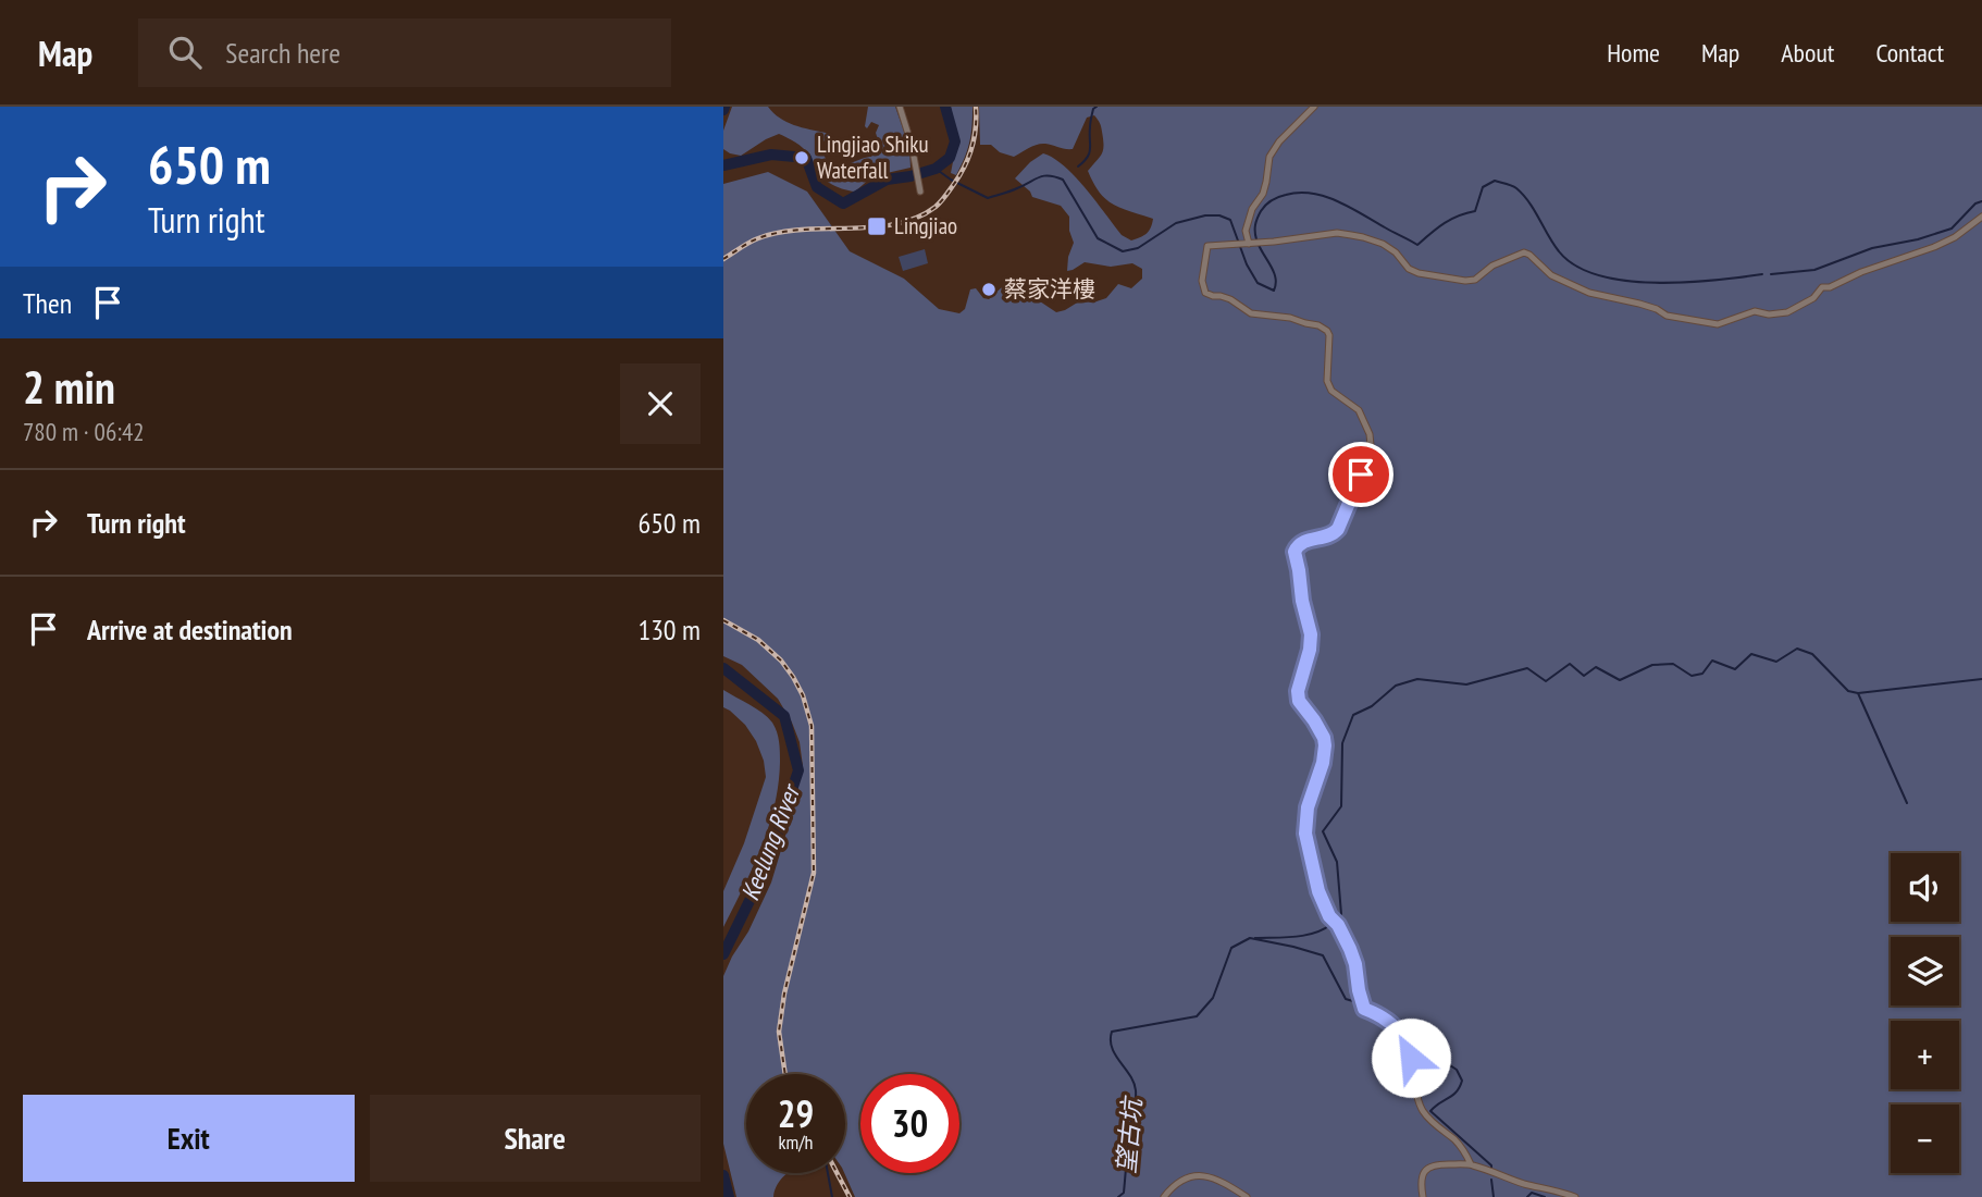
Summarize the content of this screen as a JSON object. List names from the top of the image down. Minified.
{"water":["Keelung River","望古坑"],"places":{"other":["Lingjiao Shiku Waterfall","蔡家洋樓"],"transit":["Lingjiao"]},"page":{"header":"Map","search":"Search here","nav":["Home","Map","About","Contact"],"turn":["650 m","Turn right"],"then":"Then","heading":["2 min","780 m · 06:42"],"list":[{"name":"Turn right","value":"650 m"},{"name":"Arrive at destination","value":"130 m"}],"map_buttons":["+","−"],"speed":"29 km/h","limit":"30","buttons":["Exit","Share"]}}
